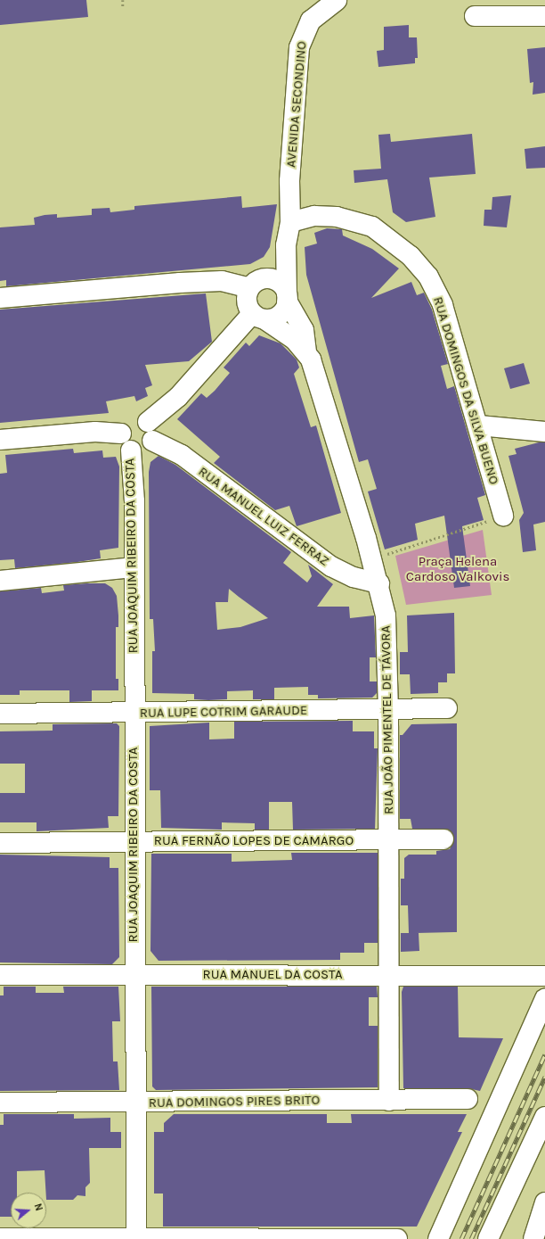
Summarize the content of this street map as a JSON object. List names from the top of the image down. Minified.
{"streets":{"street":["AVENIDA SECONDINO","RUA DOMINGOS DA SILVA BUENO","RUA MANUEL LUIZ FERRAZ","RUA JOAQUIM RIBEIRO DA COSTA","RUA LUPE COTRIM GARAUDE","RUA JOÃO PIMENTEL DE TÁVORA","RUA FERNÃO LOPES DE CAMARGO","RUA MANUEL DA COSTA","RUA DOMINGOS PIRES BRITO"]},"crossings":[["AVENIDA SECONDINO","RUA DOMINGOS DA SILVA BUENO"],["RUA MANUEL LUIZ FERRAZ","RUA JOAQUIM RIBEIRO DA COSTA"],["RUA MANUEL LUIZ FERRAZ","RUA JOÃO PIMENTEL DE TÁVORA"],["RUA JOAQUIM RIBEIRO DA COSTA","RUA LUPE COTRIM GARAUDE"],["RUA JOAQUIM RIBEIRO DA COSTA","RUA FERNÃO LOPES DE CAMARGO"],["RUA JOAQUIM RIBEIRO DA COSTA","RUA MANUEL DA COSTA"],["RUA JOAQUIM RIBEIRO DA COSTA","RUA DOMINGOS PIRES BRITO"],["RUA LUPE COTRIM GARAUDE","RUA JOÃO PIMENTEL DE TÁVORA"],["RUA JOÃO PIMENTEL DE TÁVORA","RUA FERNÃO LOPES DE CAMARGO"],["RUA JOÃO PIMENTEL DE TÁVORA","RUA MANUEL DA COSTA"],["RUA JOÃO PIMENTEL DE TÁVORA","RUA DOMINGOS PIRES BRITO"]],"parks":["Praça Helena Cardoso Valkovis"],"north":"right"}
